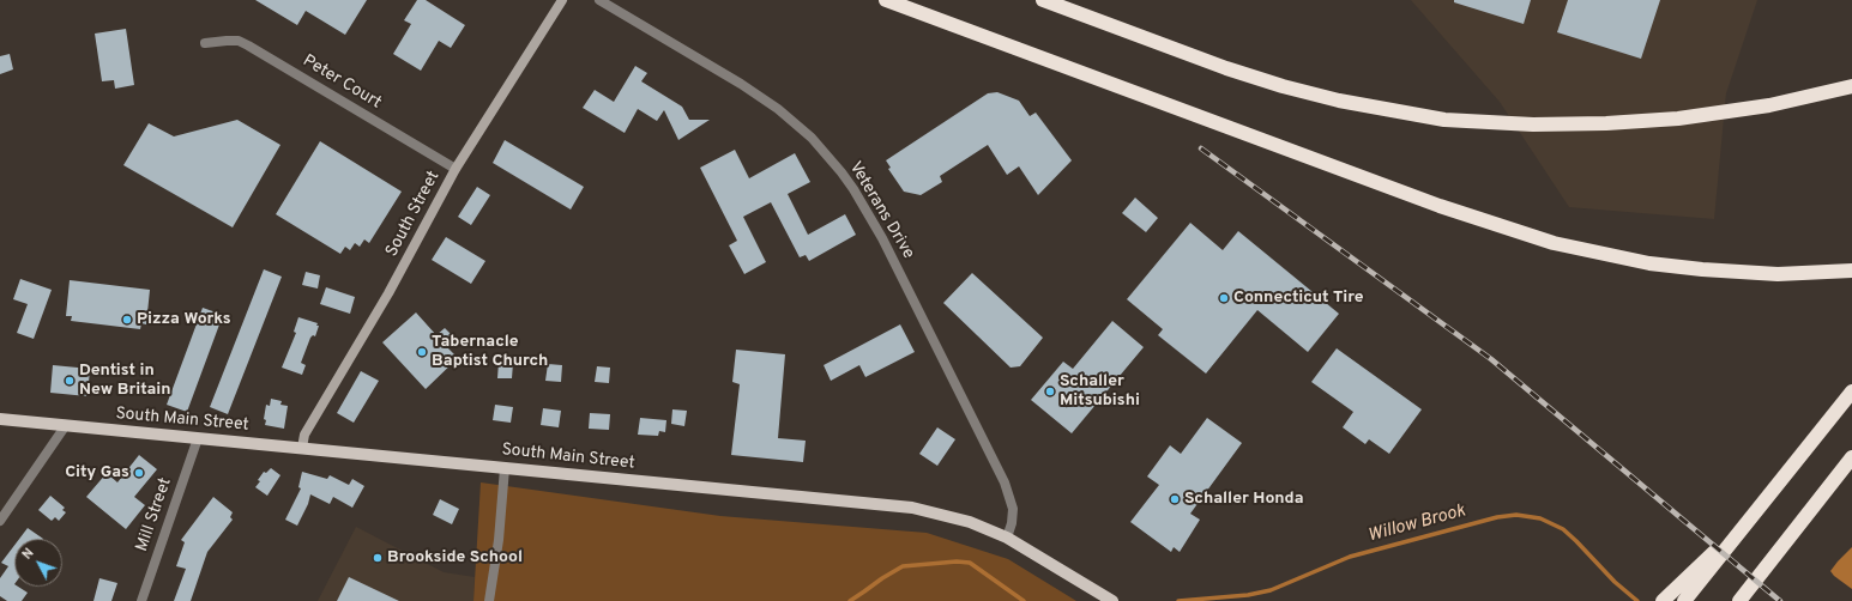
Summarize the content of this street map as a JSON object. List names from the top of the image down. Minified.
{"streets":{"main road":["South Street","South Main Street"],"street":["Peter Court","Veterans Drive","Mill Street"]},"crossings":[["Peter Court","South Street"],["Veterans Drive","South Main Street"],["South Street","South Main Street"],["South Main Street","Mill Street"]],"water":["Willow Brook"],"places":["Connecticut Tire","Pizza Works","Tabernacle Baptist Church","Dentist in New Britain","Schaller Mitsubishi","City Gas","Schaller Honda","Brookside School"],"north":"top left"}
